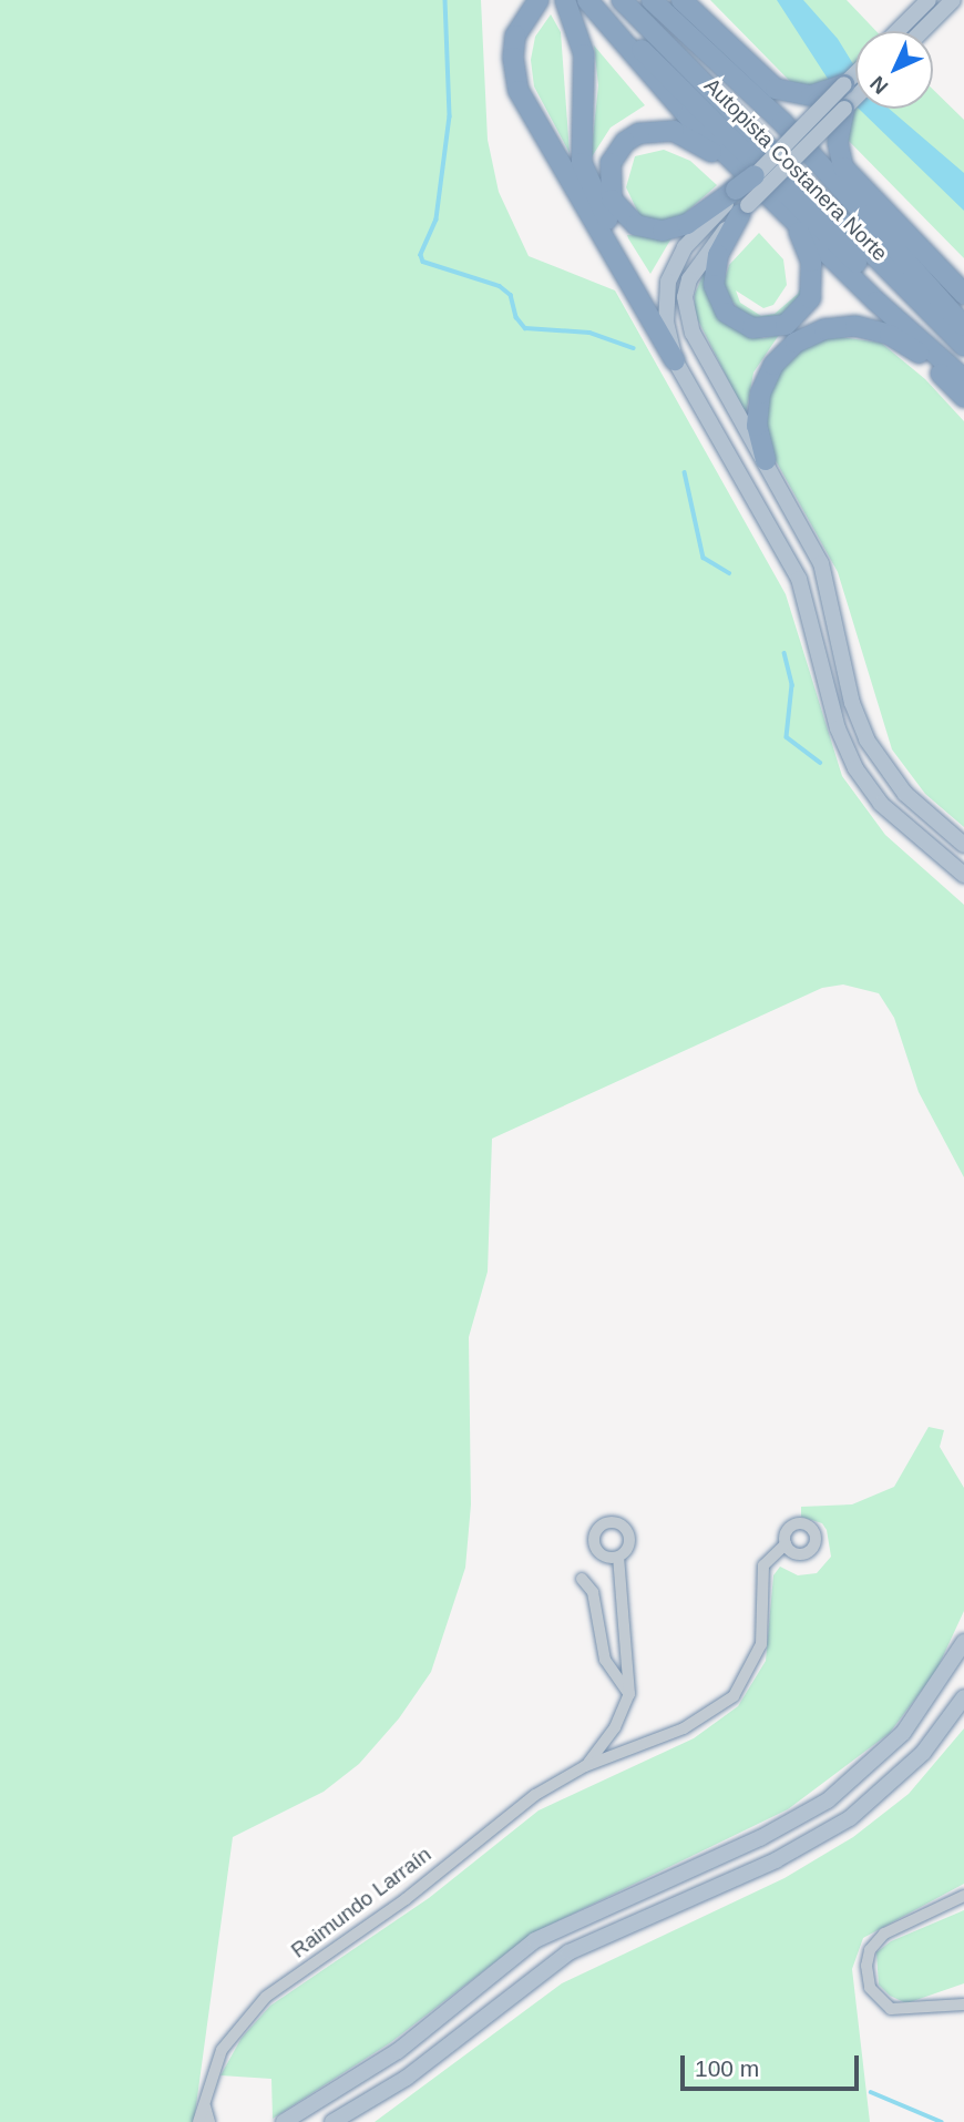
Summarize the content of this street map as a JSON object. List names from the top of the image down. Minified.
{"streets":{"highway":["Autopista Costanera Norte"],"street":["Raimundo Larraín"]},"scale_bar":"100 m","north":"bottom left"}
